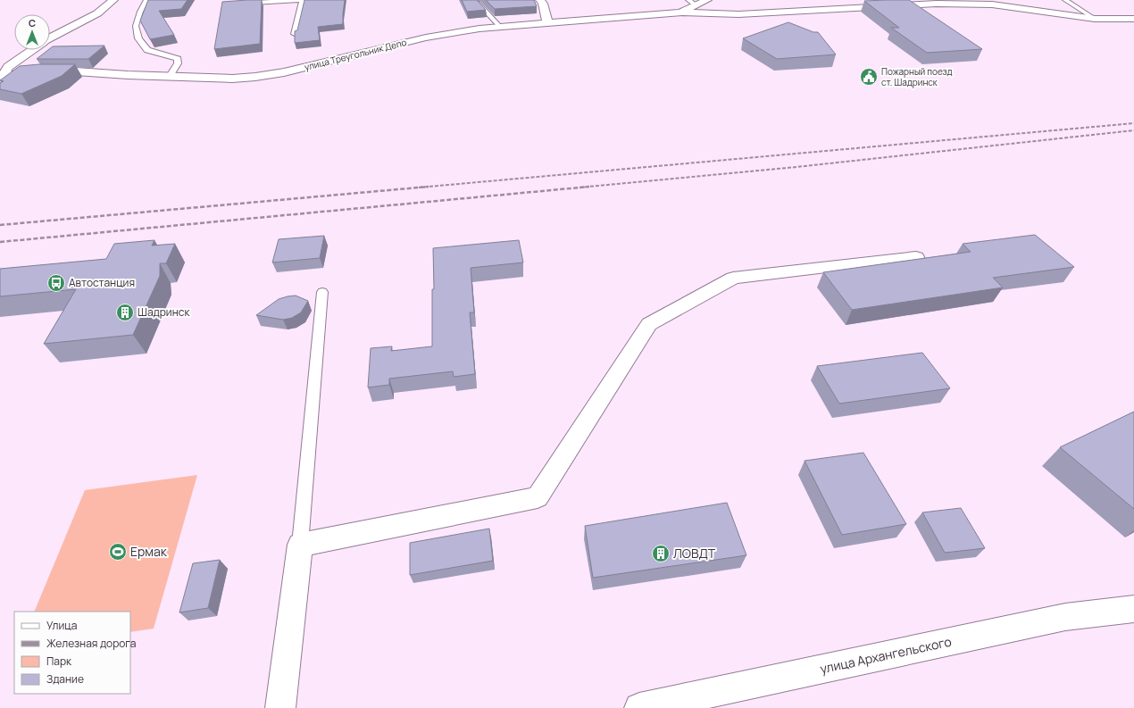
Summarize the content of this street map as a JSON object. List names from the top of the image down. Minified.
{"streets":{"street":["улица Треугольник Депо","улица Архангельского"]},"places":{"public building":["Пожарный поезд ст. Шадринск"],"bus stop":["Автостанция"],"building":["Шадринск","ЛОВДТ"],"sports":["Ермак"]},"legend":["Улица","Железная дорога","Парк","Здание"],"north":"top"}
